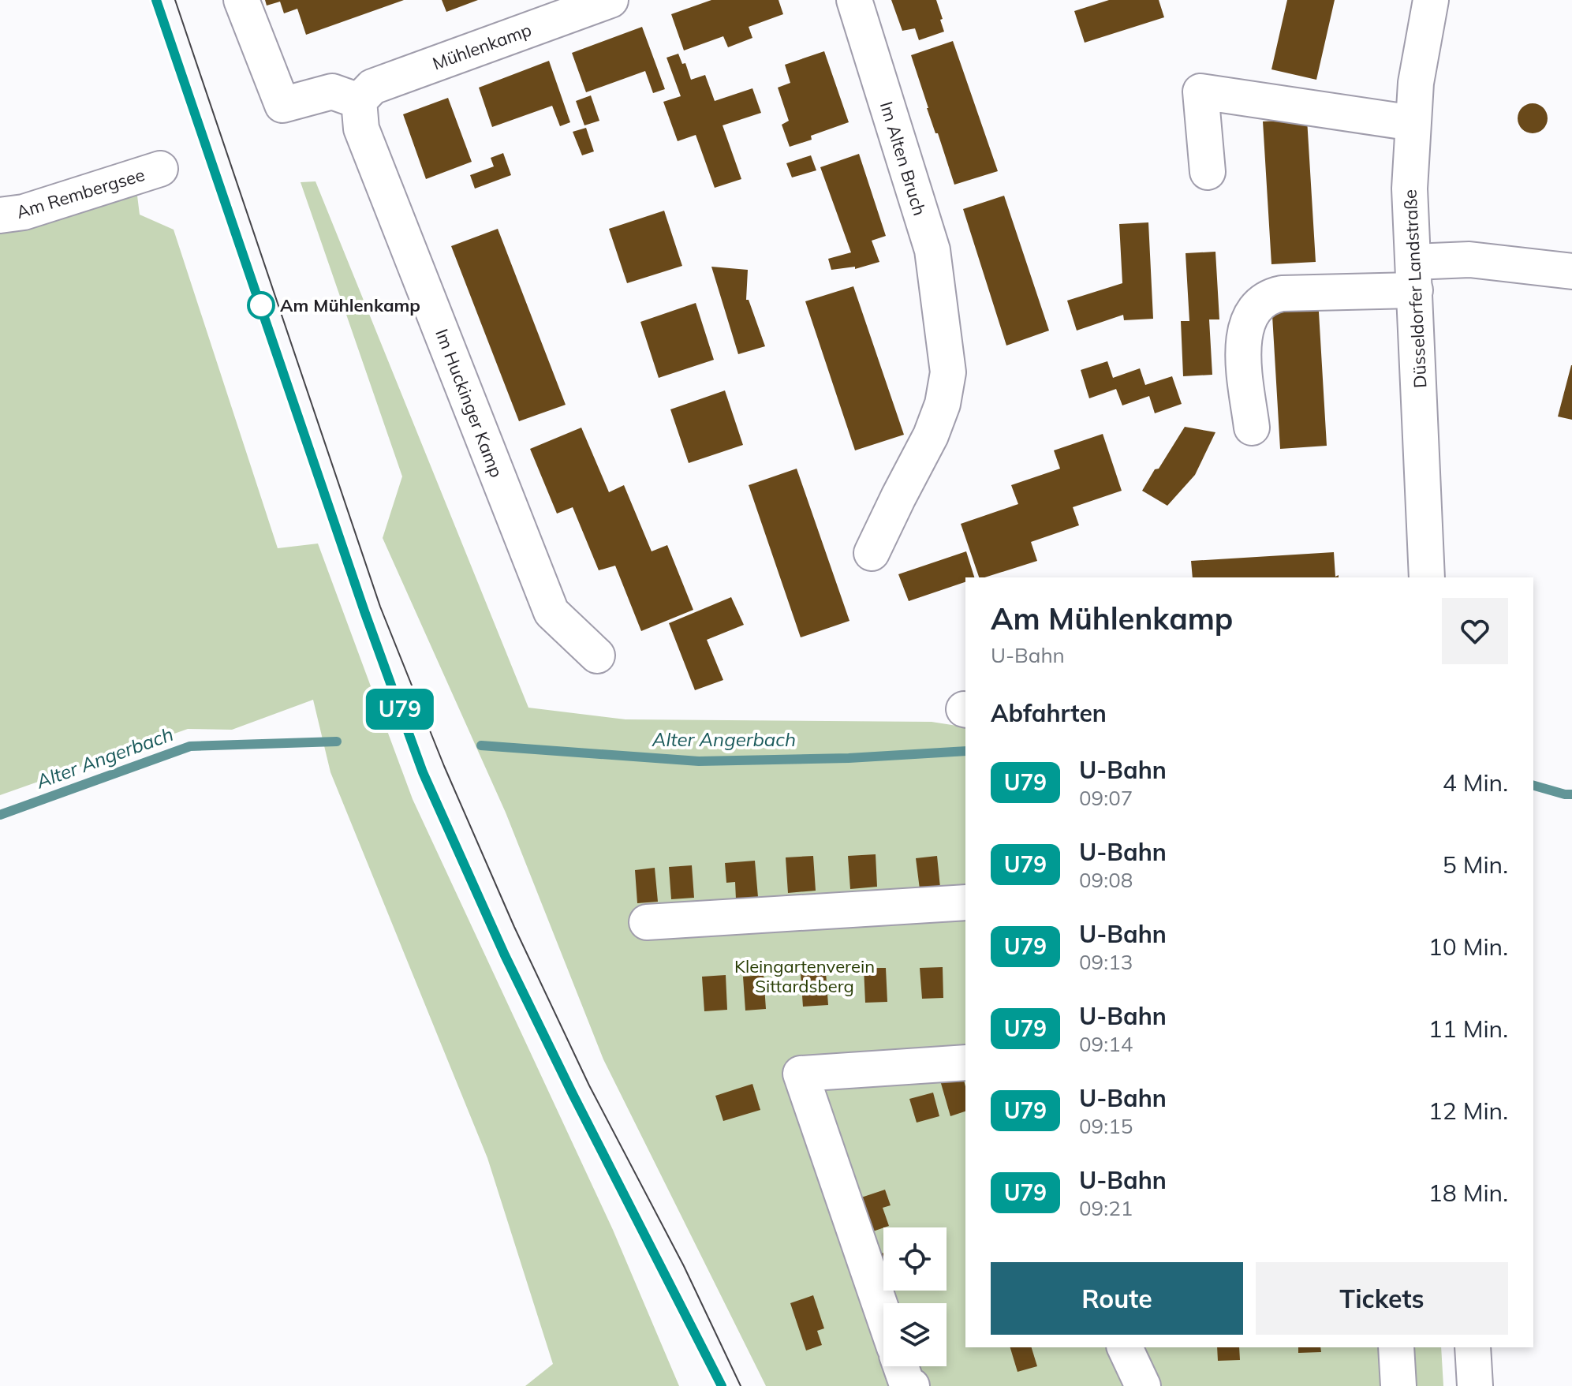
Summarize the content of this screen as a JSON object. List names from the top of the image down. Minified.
{"streets":{"street":["Mühlenkamp","Im Alten Bruch","Am Rembergsee","Düsseldorfer Landstraße","Im Huckinger Kamp"]},"crossings":[["Mühlenkamp","Im Huckinger Kamp"]],"water":["Alter Angerbach"],"parks":["Kleingartenverein Sittardsberg"],"places":["Am Mühlenkamp"],"lines":["metro line U79"],"page":{"on_map":"U79","heading":[["Am Mühlenkamp","U-Bahn"],"Abfahrten"],"list":[{"mark":"U79","name":"U-Bahn","note":"09:07","value":"4 Min."},{"mark":"U79","name":"U-Bahn","note":"09:08","value":"5 Min."},{"mark":"U79","name":"U-Bahn","note":"09:13","value":"10 Min."},{"mark":"U79","name":"U-Bahn","note":"09:14","value":"11 Min."},{"mark":"U79","name":"U-Bahn","note":"09:15","value":"12 Min."},{"mark":"U79","name":"U-Bahn","note":"09:21","value":"18 Min."}],"buttons":["Route","Tickets"]}}
